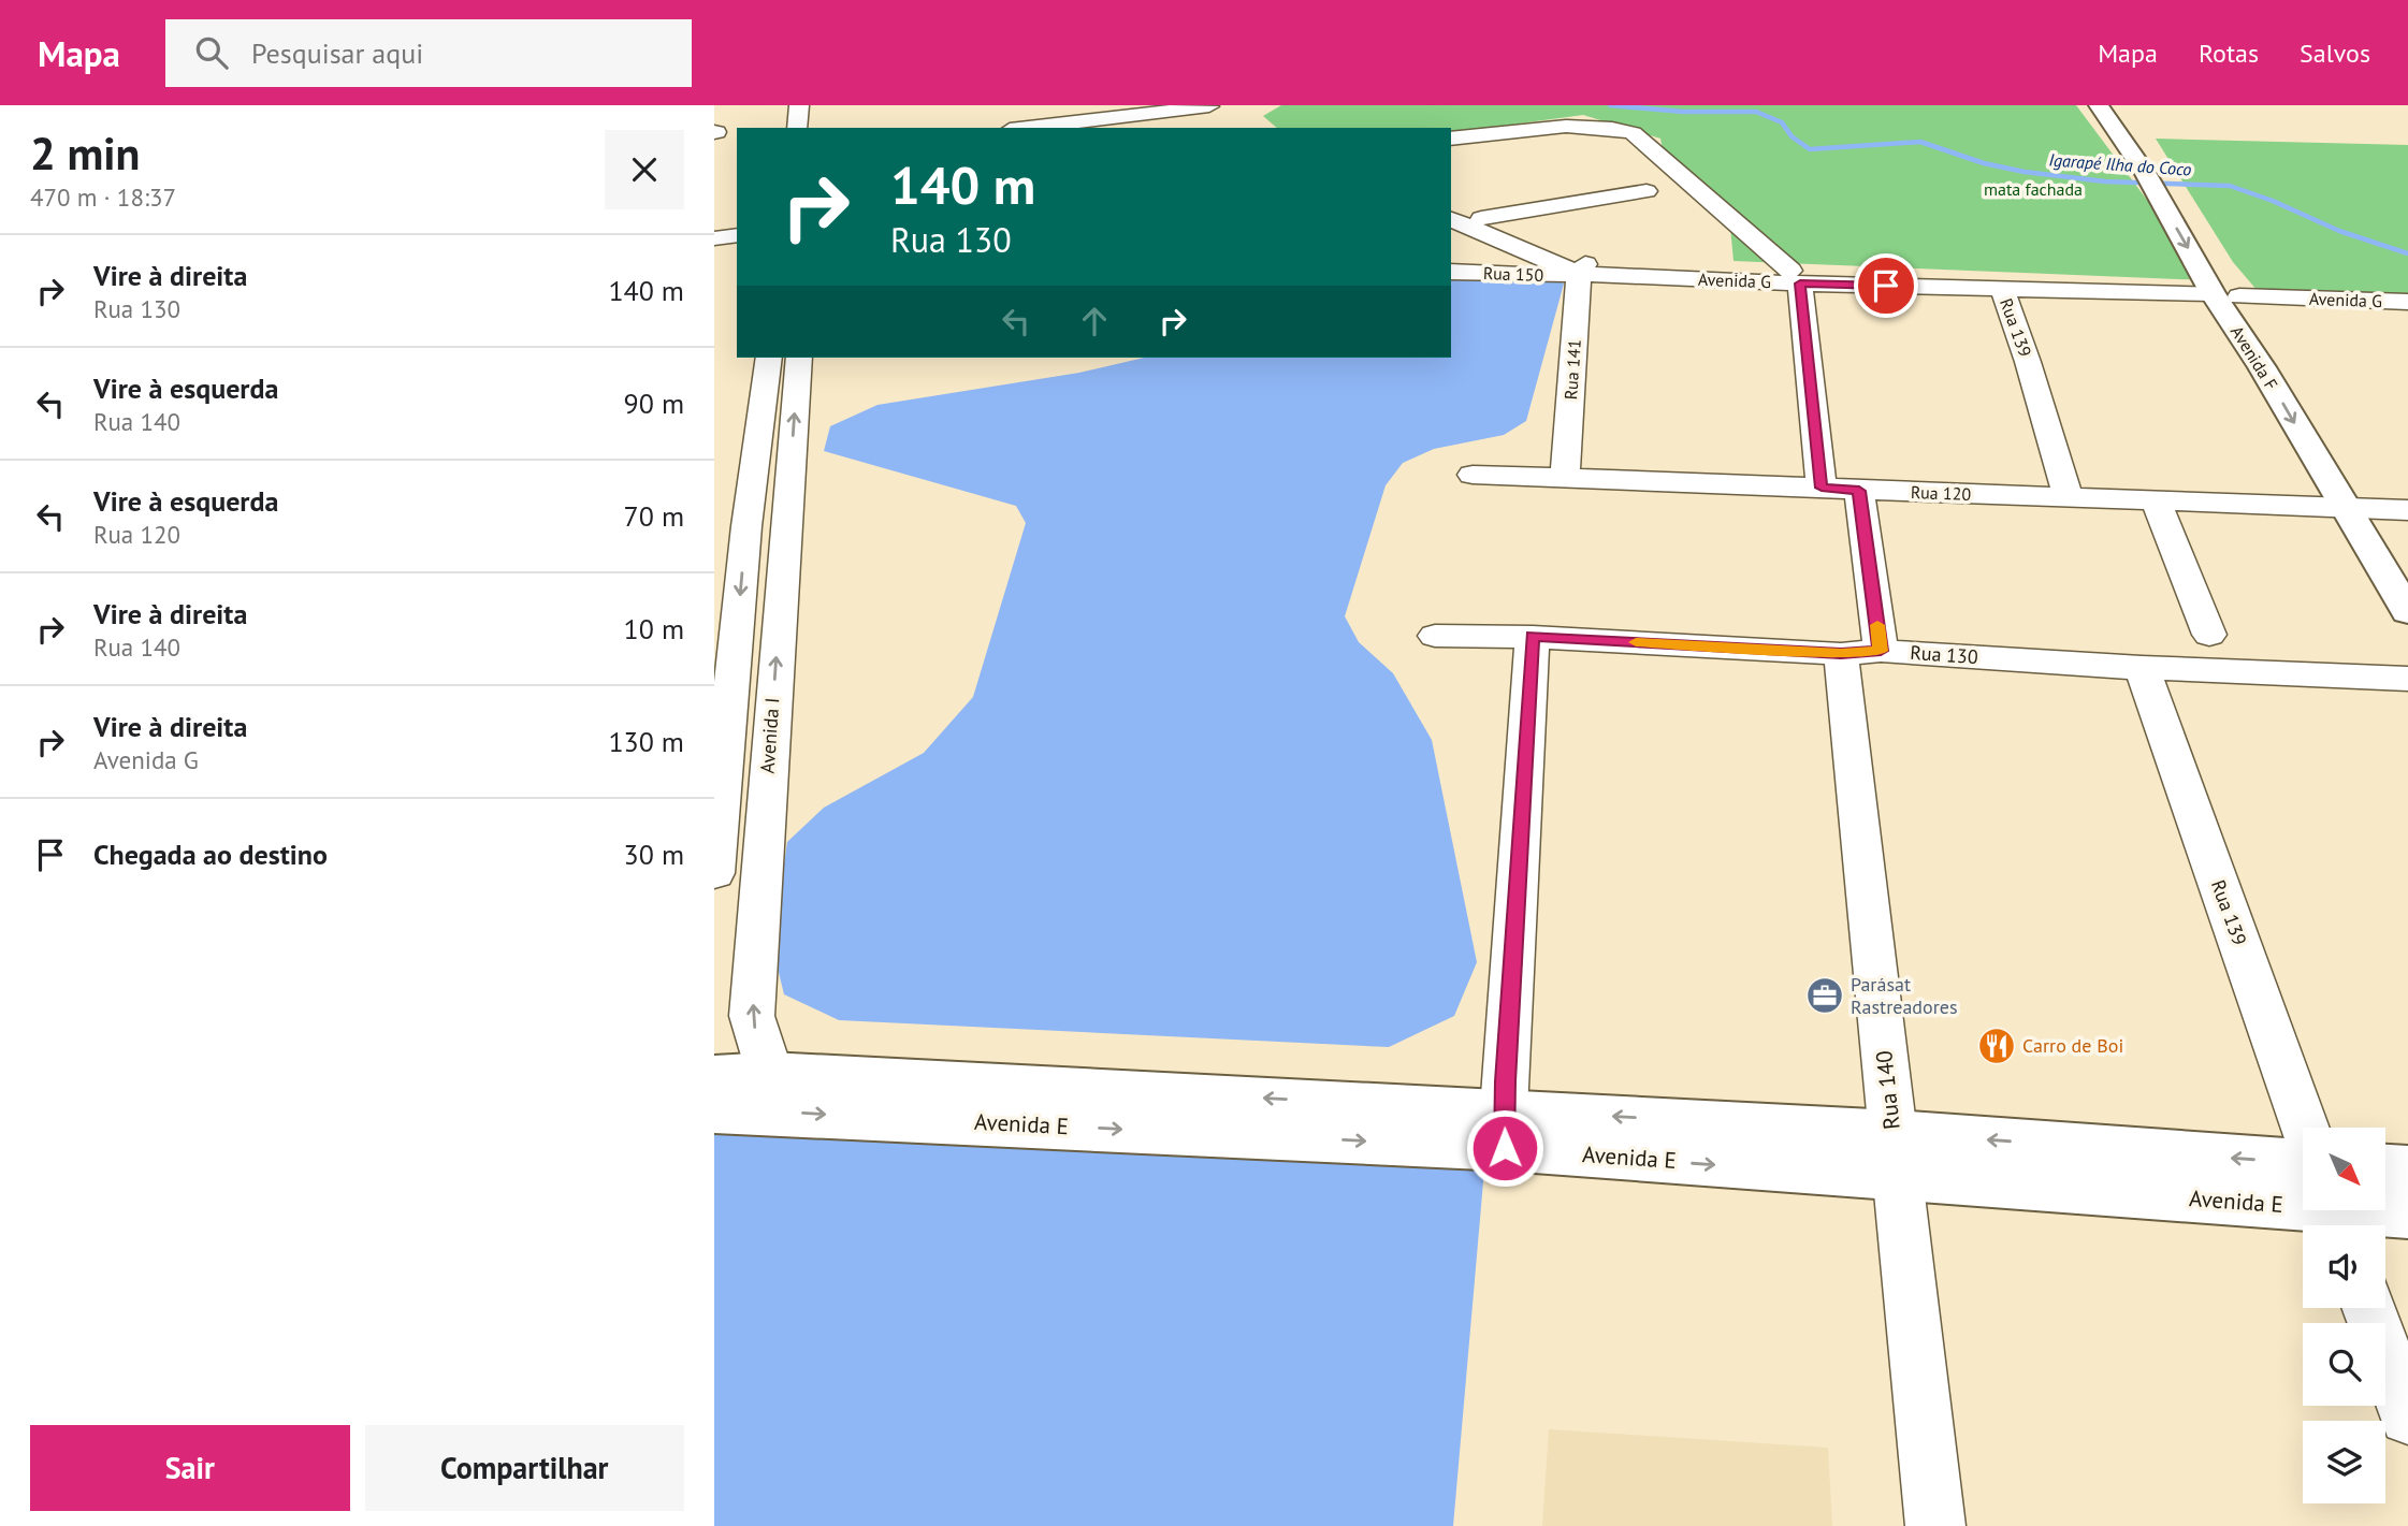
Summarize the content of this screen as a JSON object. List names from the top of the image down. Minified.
{"streets":{"main road":["Avenida F","Avenida E"],"street":["Rua 150","Avenida G","Rua 139","Rua 141","Rua 120","Rua 130","Avenida I","Rua 140"]},"crossings":[["Rua 150","Avenida G"],["Rua 150","Rua 141"],["Avenida G","Rua 139"],["Avenida G","Avenida F"],["Avenida G","Rua 141"],["Rua 139","Rua 120"],["Rua 139","Rua 130"],["Avenida F","Rua 120"],["Rua 141","Rua 120"],["Rua 120","Rua 140"],["Rua 130","Rua 140"],["Avenida I","Avenida E"],["Rua 140","Avenida E"]],"water":["Igarapé Ilha do Coco"],"parks":["mata fachada"],"places":{"office":["Parásat Rastreadores"],"restaurant":["Carro de Boi"]},"north":"bottom right","page":{"header":"Mapa","search":"Pesquisar aqui","nav":["Mapa","Rotas","Salvos"],"heading":["2 min","470 m · 18:37"],"turn":["140 m","Rua 130"],"list":[{"name":"Vire à direita","note":"Rua 130","value":"140 m"},{"name":"Vire à esquerda","note":"Rua 140","value":"90 m"},{"name":"Vire à esquerda","note":"Rua 120","value":"70 m"},{"name":"Vire à direita","note":"Rua 140","value":"10 m"},{"name":"Vire à direita","note":"Avenida G","value":"130 m"},{"name":"Chegada ao destino","value":"30 m"}],"buttons":["Sair","Compartilhar"]}}
